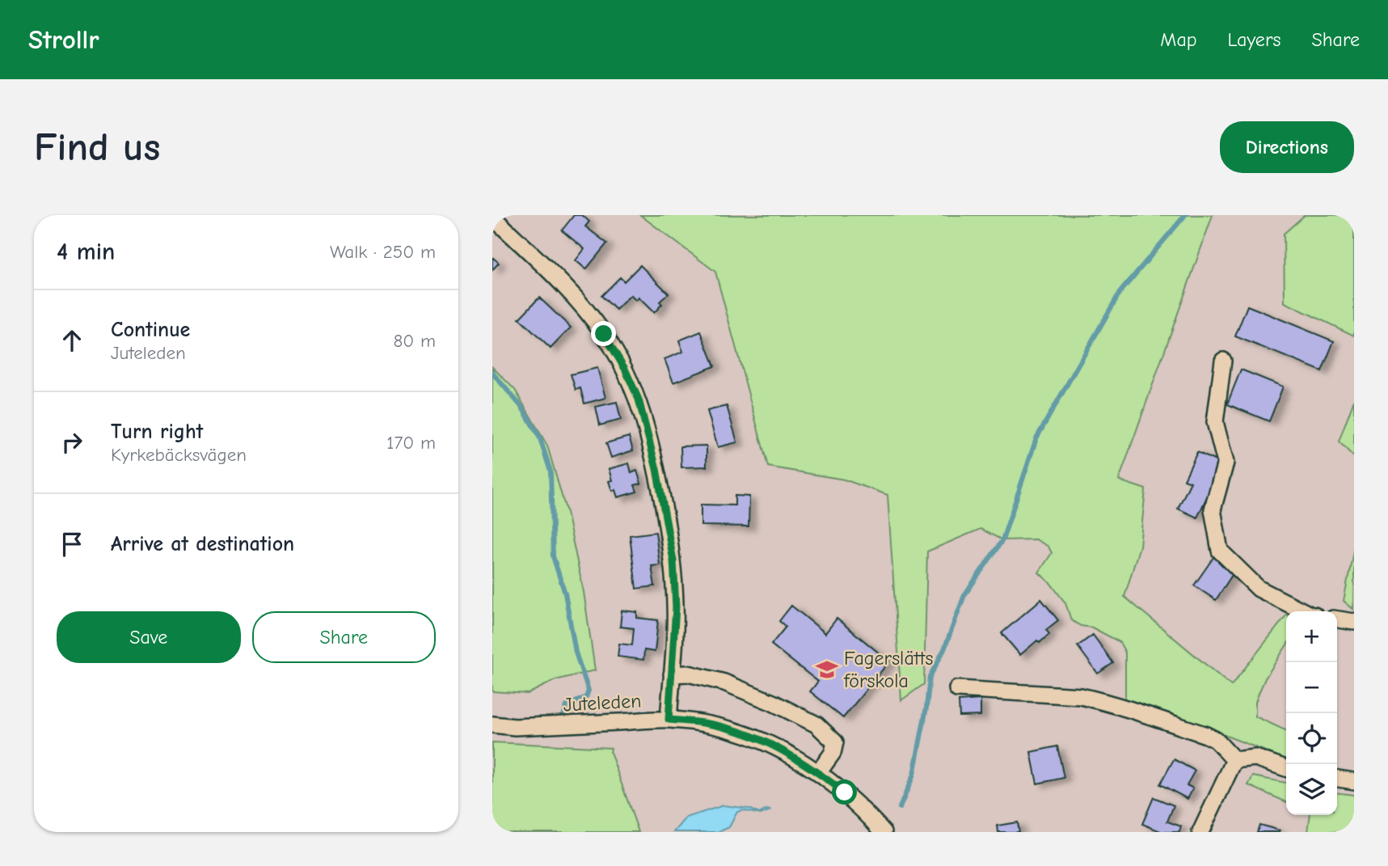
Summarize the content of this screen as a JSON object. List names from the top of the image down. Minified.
{"streets":{"street":["Juteleden"]},"places":{"school or university":["Fagerslätts förskola"]},"page":{"header":"Strollr","nav":["Map","Layers","Share"],"buttons":["Directions",["Save","Share"]],"title":"Find us","heading":["4 min","Walk · 250 m"],"list":[["Continue","Juteleden","80 m"],["Turn right","Kyrkebäcksvägen","170 m"],"Arrive at destination"],"map_buttons":["+","−"]}}
